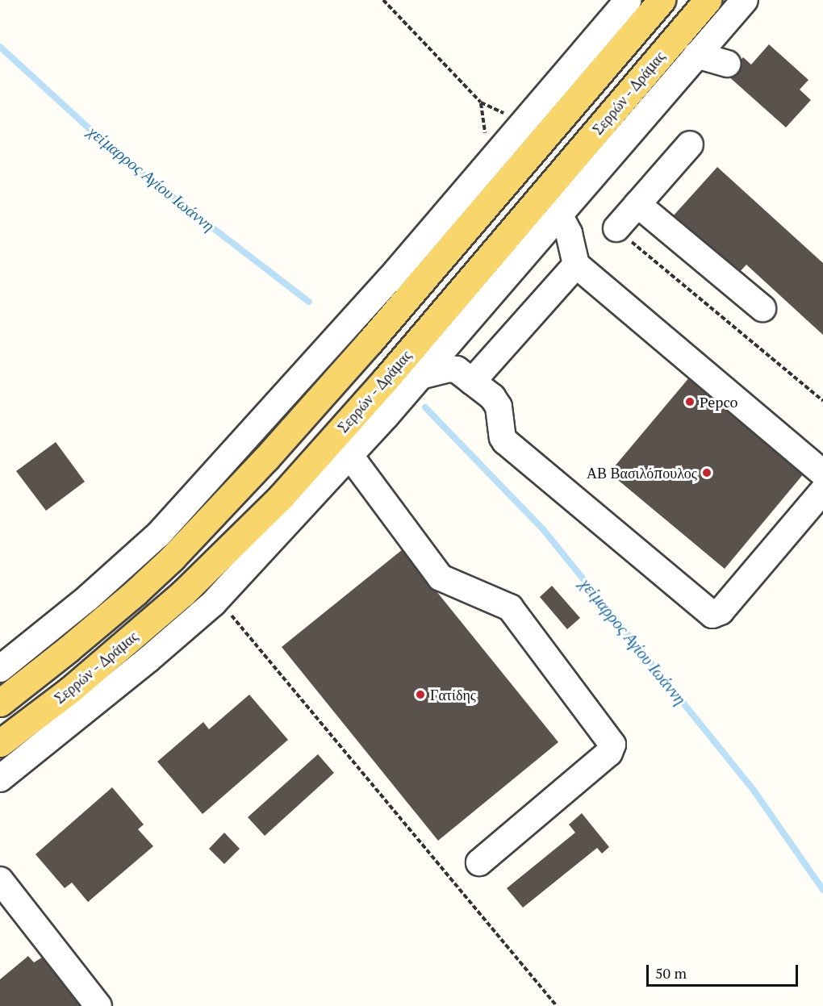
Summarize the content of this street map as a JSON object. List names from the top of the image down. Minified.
{"streets":{"main road":["Σερρών - Δράμας"]},"water":["χείμαρρος Αγίου Ιωάννη"],"places":["Pepco","ΑΒ Βασιλόπουλος","Γατίδης"],"scale_bar":"50 m"}
